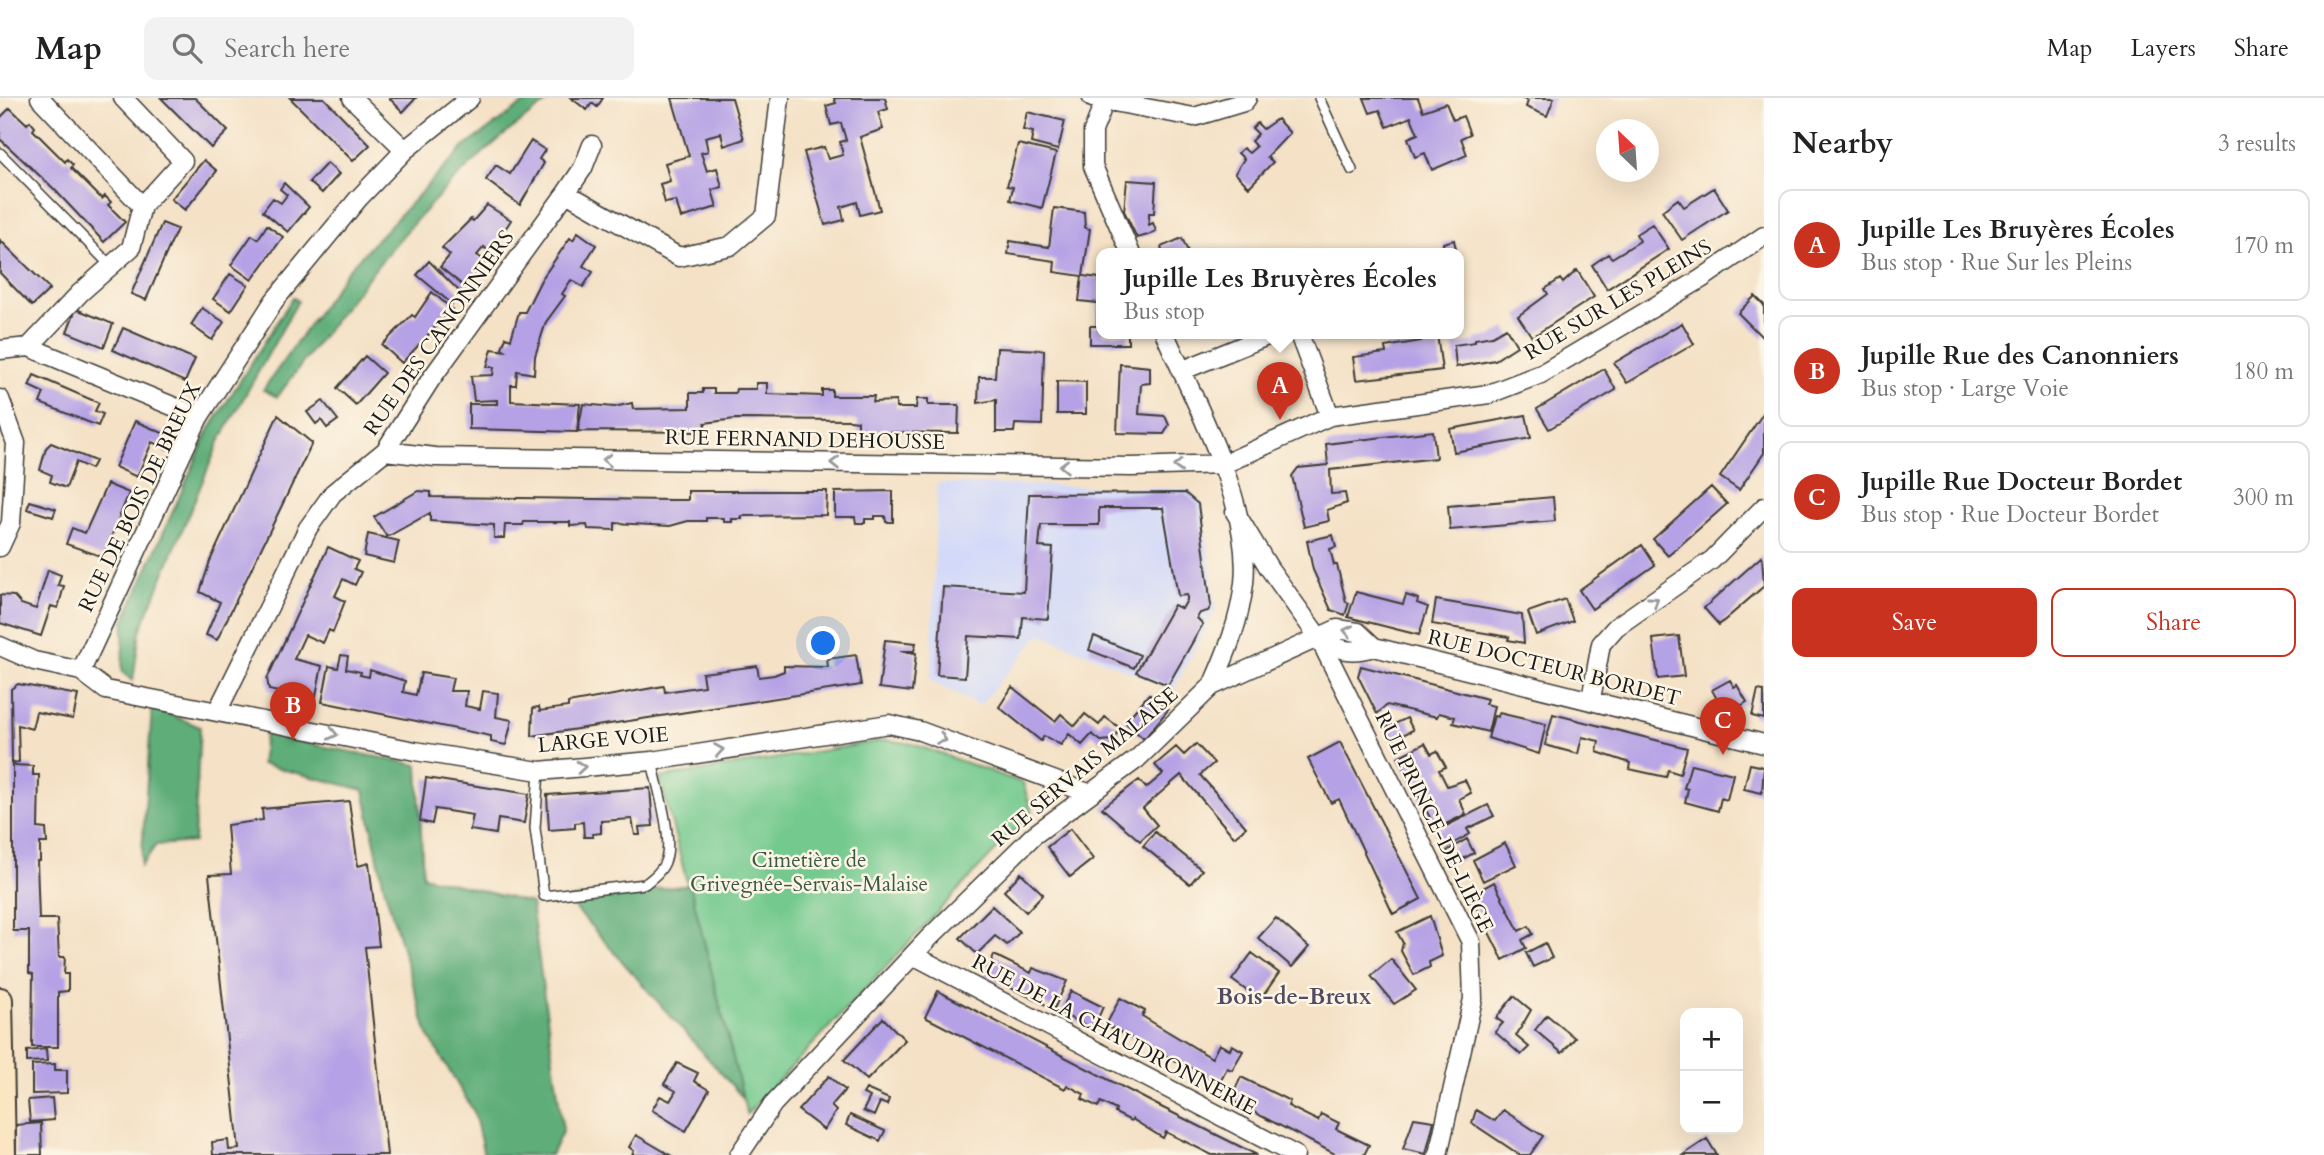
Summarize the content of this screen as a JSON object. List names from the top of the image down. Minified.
{"streets":{"street":["RUE SUR LES PLEINS","RUE DES CANONNIERS","RUE FERNAND DEHOUSSE","RUE DE BOIS DE BREUX","RUE DOCTEUR BORDET","LARGE VOIE","RUE SERVAIS MALAISE","RUE PRINCE-DE-LIÈGE","RUE DE LA CHAUDRONNERIE"]},"crossings":[["RUE SUR LES PLEINS","RUE FERNAND DEHOUSSE"],["RUE DES CANONNIERS","RUE FERNAND DEHOUSSE"],["RUE DES CANONNIERS","LARGE VOIE"],["RUE DE BOIS DE BREUX","LARGE VOIE"],["RUE DOCTEUR BORDET","RUE SERVAIS MALAISE"],["RUE DOCTEUR BORDET","RUE PRINCE-DE-LIÈGE"],["LARGE VOIE","RUE SERVAIS MALAISE"],["RUE SERVAIS MALAISE","RUE PRINCE-DE-LIÈGE"],["RUE SERVAIS MALAISE","RUE DE LA CHAUDRONNERIE"]],"one_way":["RUE FERNAND DEHOUSSE","LARGE VOIE"],"districts":["Bois-de-Breux"],"parks":["Cimetière de Grivegnée-Servais-Malaise"],"north":"top left","page":{"header":"Map","search":"Search here","nav":["Map","Layers","Share"],"heading":["Nearby","3 results"],"list":[{"mark":"A","name":"Jupille Les Bruyères Écoles","note":"Bus stop · Rue Sur les Pleins","value":"170 m"},{"mark":"B","name":"Jupille Rue des Canonniers","note":"Bus stop · Large Voie","value":"180 m"},{"mark":"C","name":"Jupille Rue Docteur Bordet","note":"Bus stop · Rue Docteur Bordet","value":"300 m"}],"popup":["Jupille Les Bruyères Écoles","Bus stop"],"pins":["A","B","C"],"buttons":["Save","Share"],"map_buttons":["+","−"]}}
